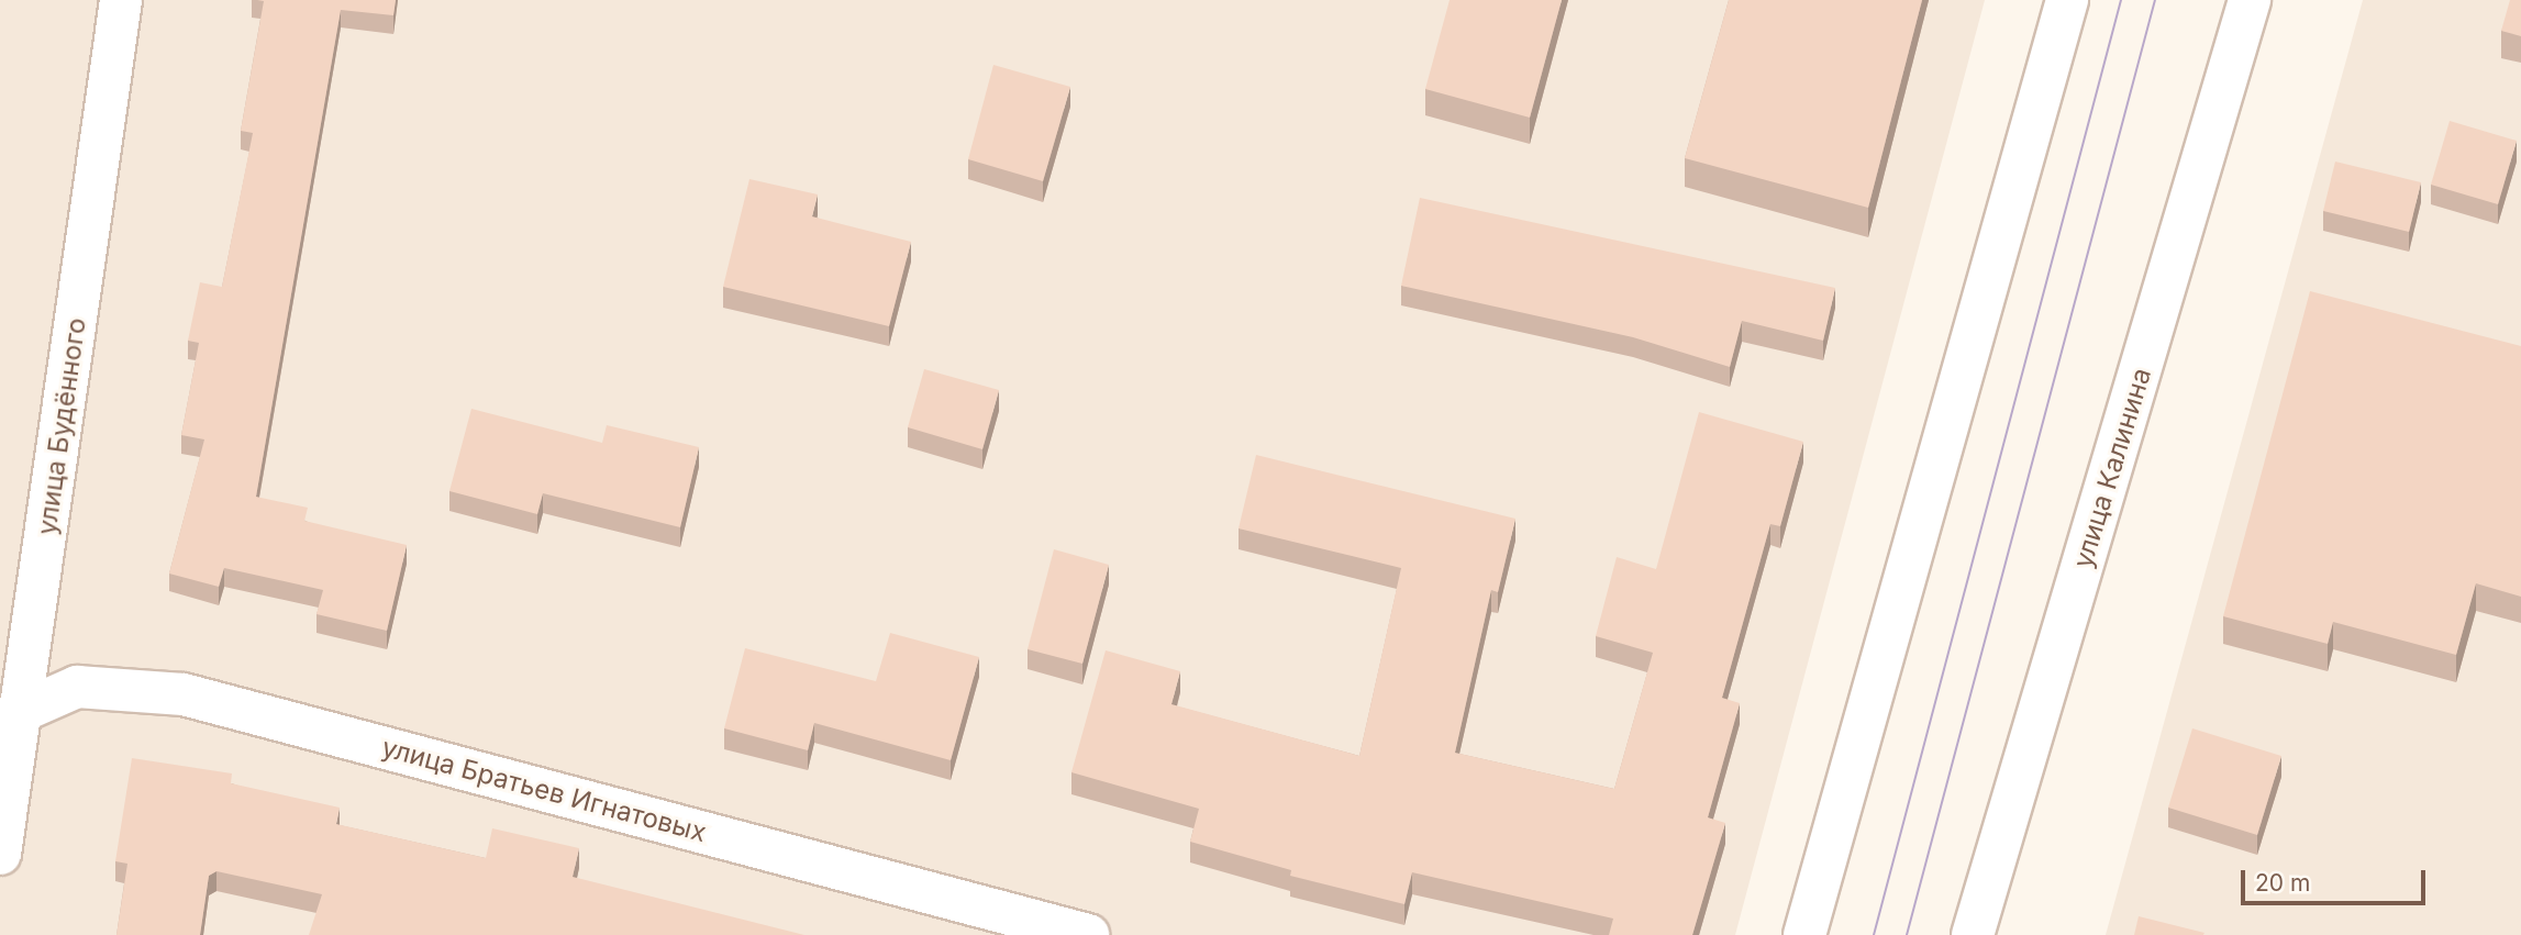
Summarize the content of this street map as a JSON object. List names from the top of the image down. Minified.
{"streets":{"street":["улица Будённого","улица Калинина","улица Братьев Игнатовых"]},"crossings":[["улица Будённого","улица Братьев Игнатовых"]],"scale_bar":"20 m"}
